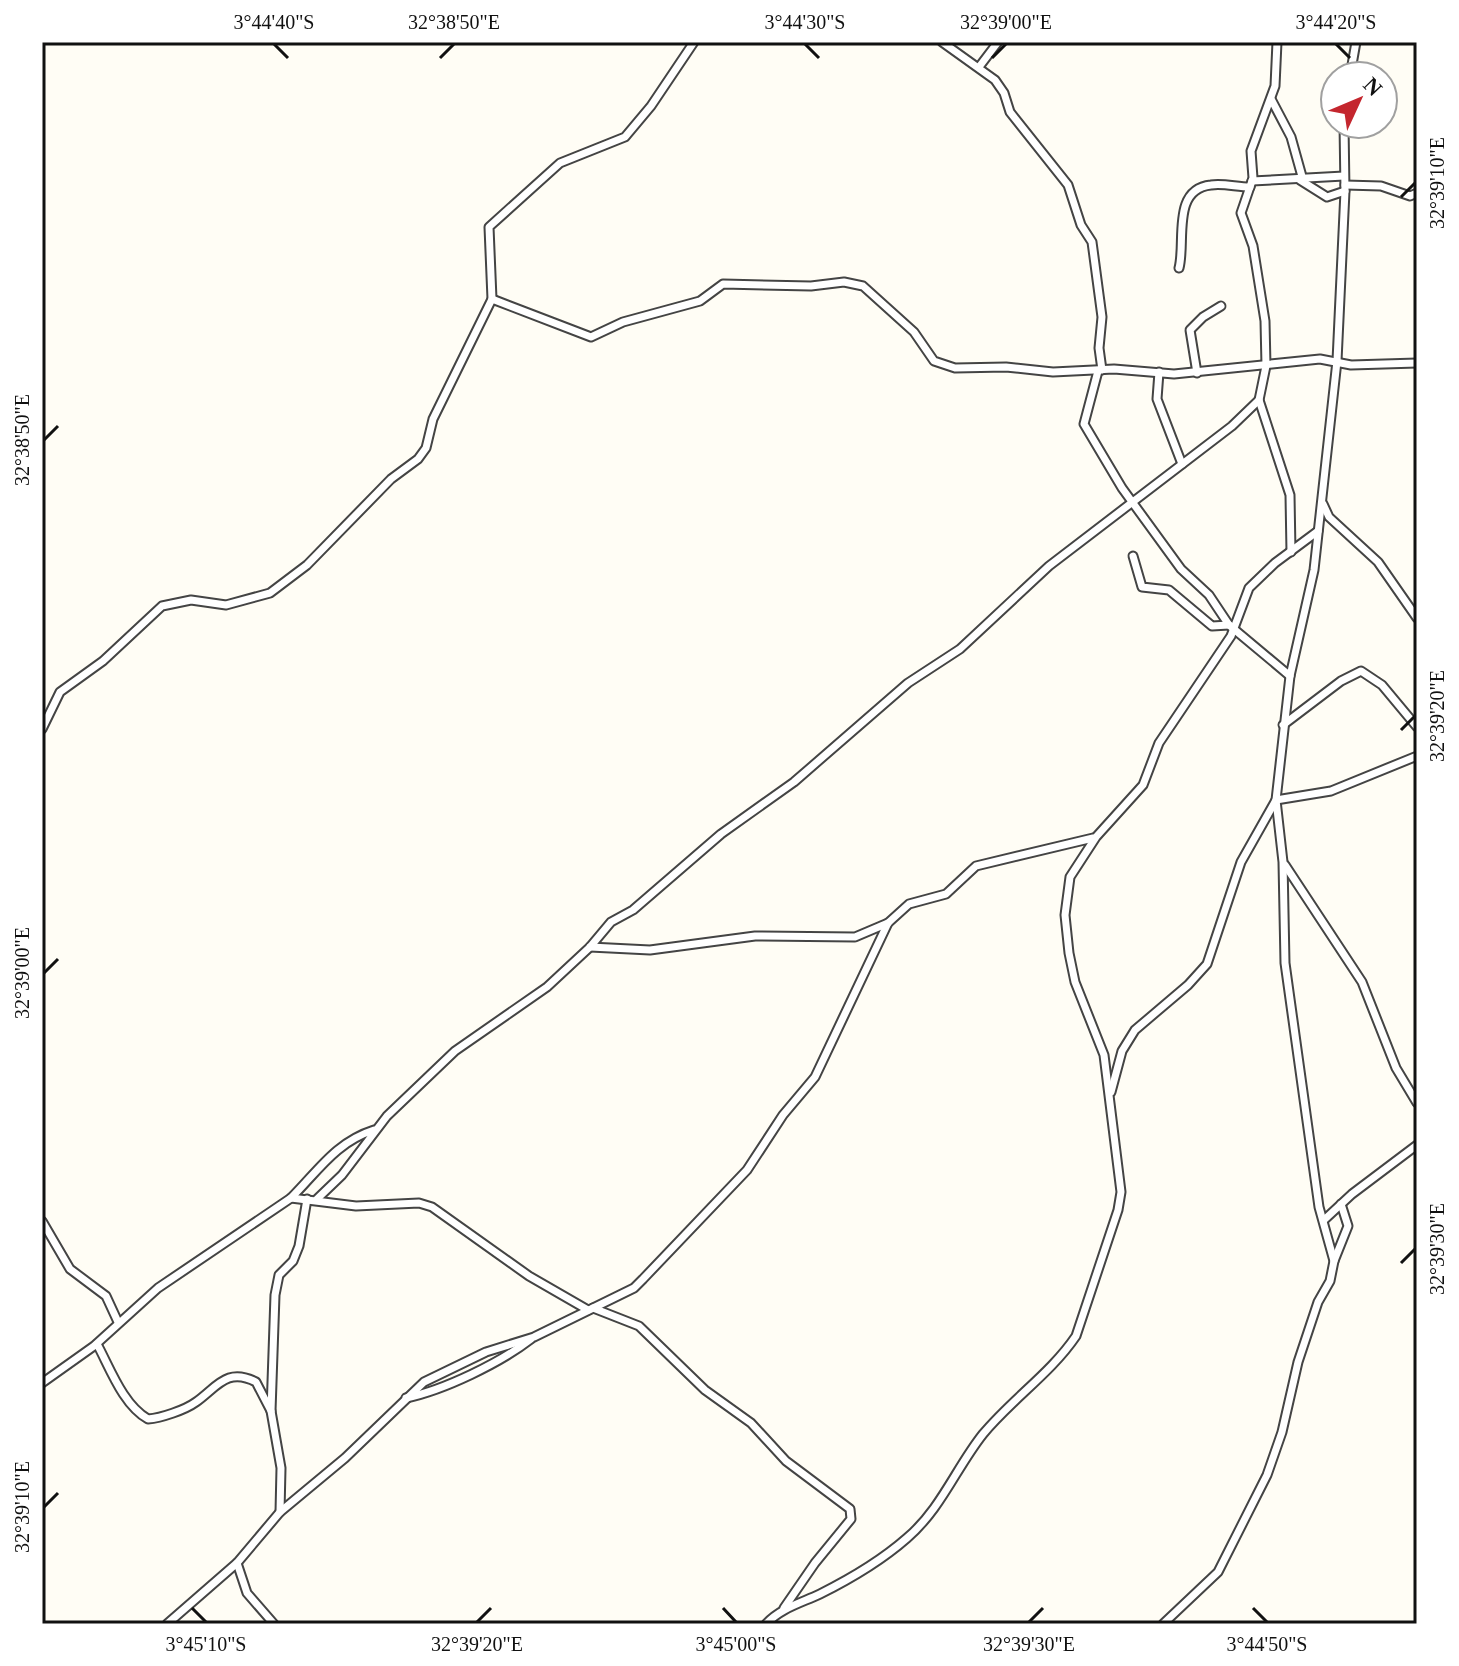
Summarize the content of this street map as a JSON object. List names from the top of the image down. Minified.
{"north":"top right","coordinates":["3°44'40\"S","32°38'50\"E","3°44'30\"S","32°39'00\"E","3°44'20\"S","32°39'10\"E","32°39'20\"E","32°39'30\"E","3°45'10\"S","3°45'00\"S","3°44'50\"S"]}
